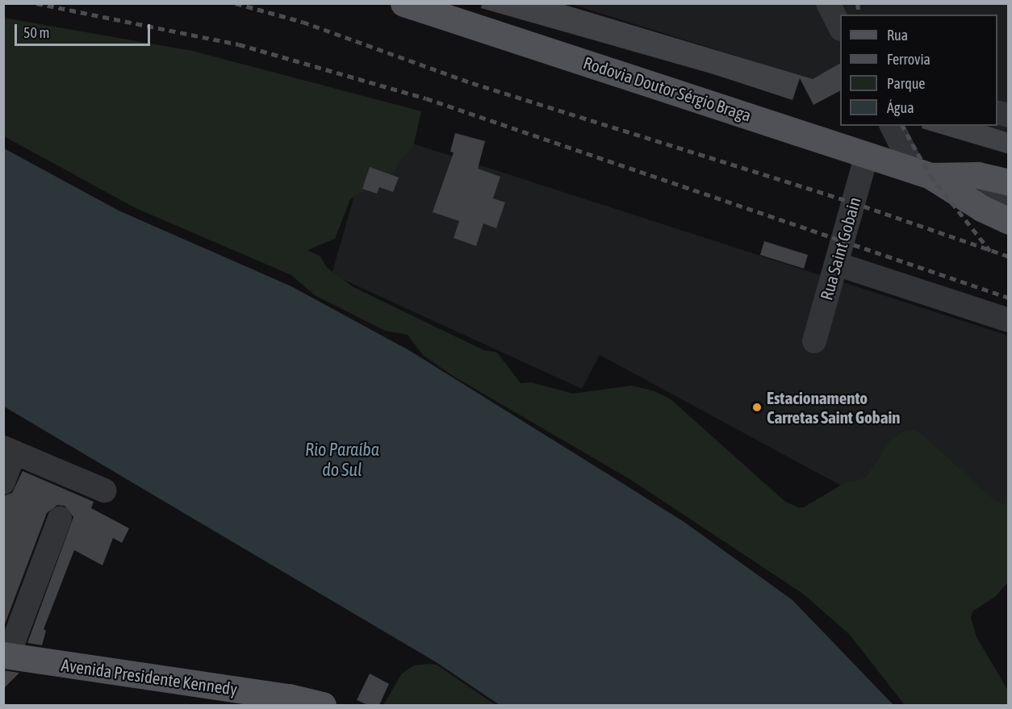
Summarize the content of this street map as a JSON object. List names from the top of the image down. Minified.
{"streets":{"main road":["Rodovia Doutor Sérgio Braga","Avenida Presidente Kennedy"],"street":["Rua Saint Gobain"]},"crossings":[["Rodovia Doutor Sérgio Braga","Rua Saint Gobain"]],"water":["Rio Paraíba do Sul"],"places":["Estacionamento Carretas Saint Gobain"],"legend":["Rua","Ferrovia","Parque","Água"],"scale_bar":"50 m"}
